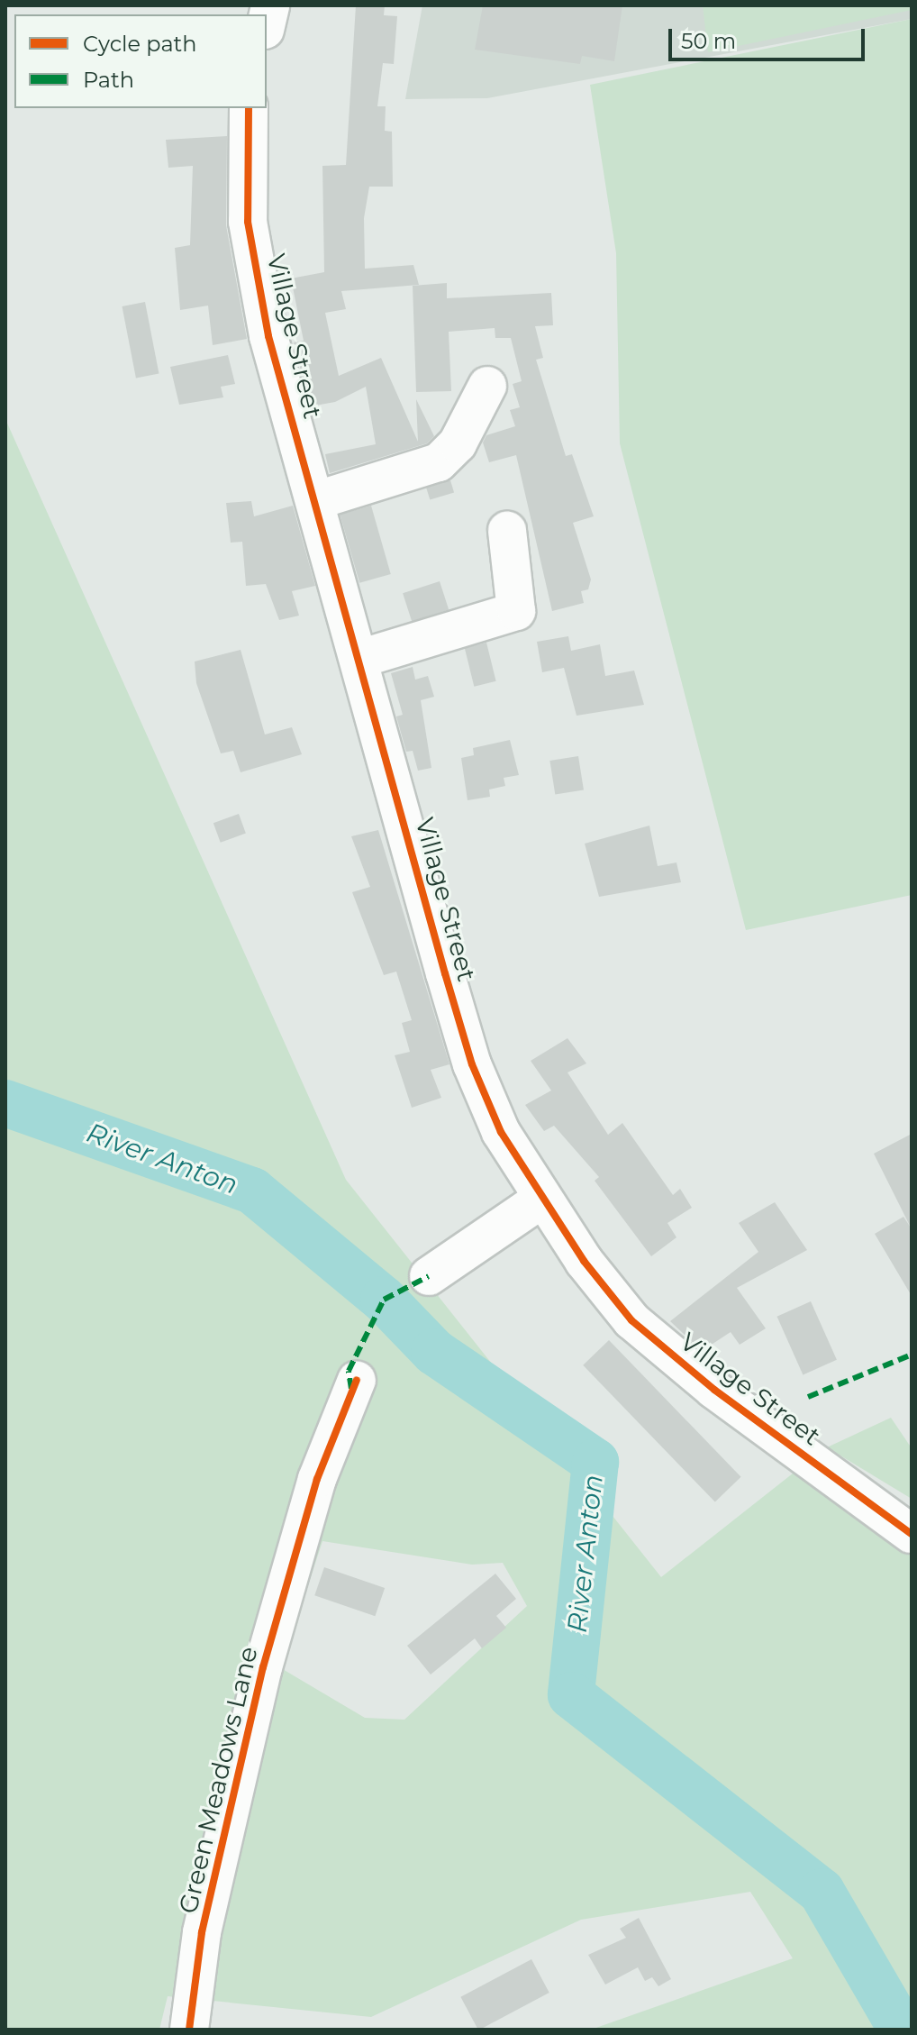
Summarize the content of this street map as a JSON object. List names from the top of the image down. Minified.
{"streets":{"street":["Village Street","Green Meadows Lane"]},"water":["River Anton"],"legend":["Cycle path","Path"],"scale_bar":"50 m"}
